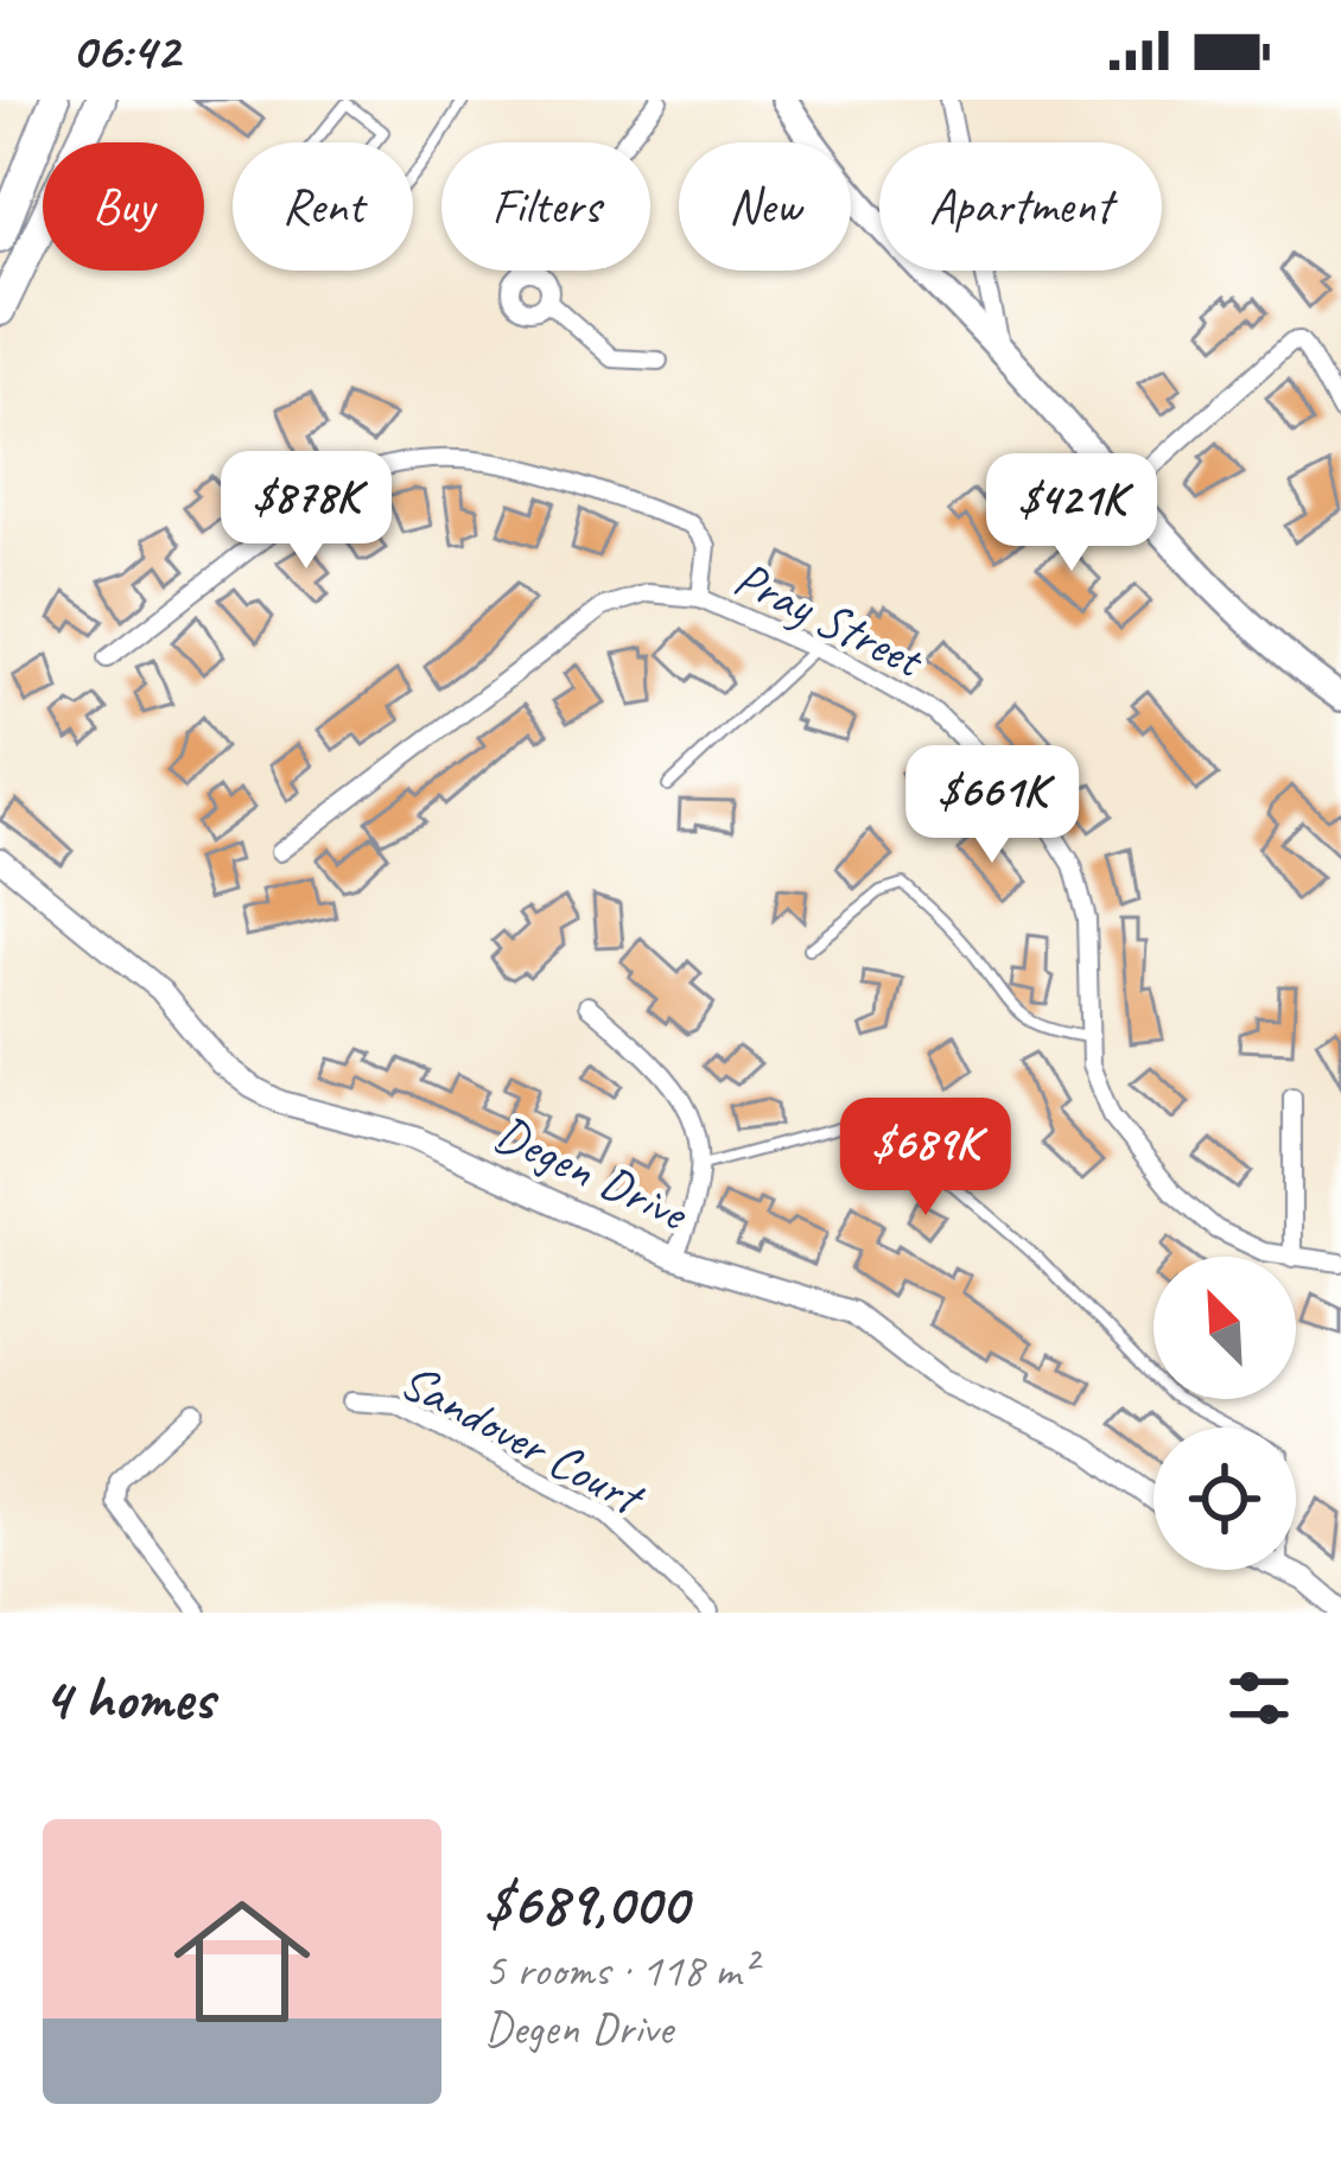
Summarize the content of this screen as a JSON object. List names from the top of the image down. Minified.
{"streets":{"street":["Pray Street","Degen Drive","Sandover Court"]},"north":"top left","page":{"status":"06:42","chip":["Buy","Rent","Filters","New","Apartment"],"price":["$878K","$421K","$661K","$689K"],"heading":"4 homes","list":[{"name":"$689,000","note":"5 rooms · 118 m² · Degen Drive"}]}}
